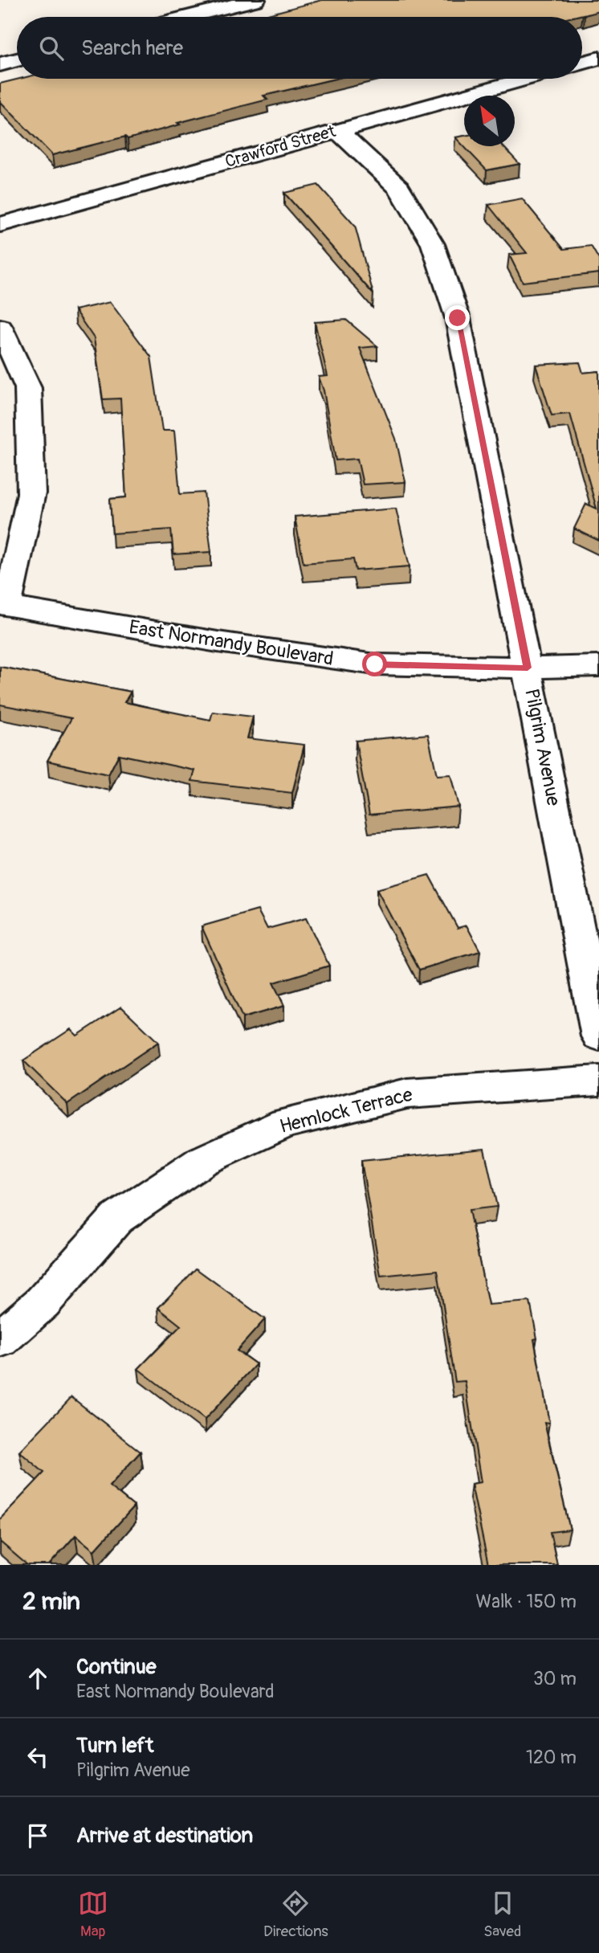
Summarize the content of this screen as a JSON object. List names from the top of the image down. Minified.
{"streets":{"street":["Crawford Street","East Normandy Boulevard","Pilgrim Avenue","Hemlock Terrace"]},"crossings":[["Crawford Street","Pilgrim Avenue"],["East Normandy Boulevard","Pilgrim Avenue"]],"north":"top left","page":{"search":"Search here","heading":["2 min","Walk · 150 m"],"list":[["Continue","East Normandy Boulevard","30 m"],["Turn left","Pilgrim Avenue","120 m"],"Arrive at destination"],"nav":["Map","Directions","Saved"]}}
